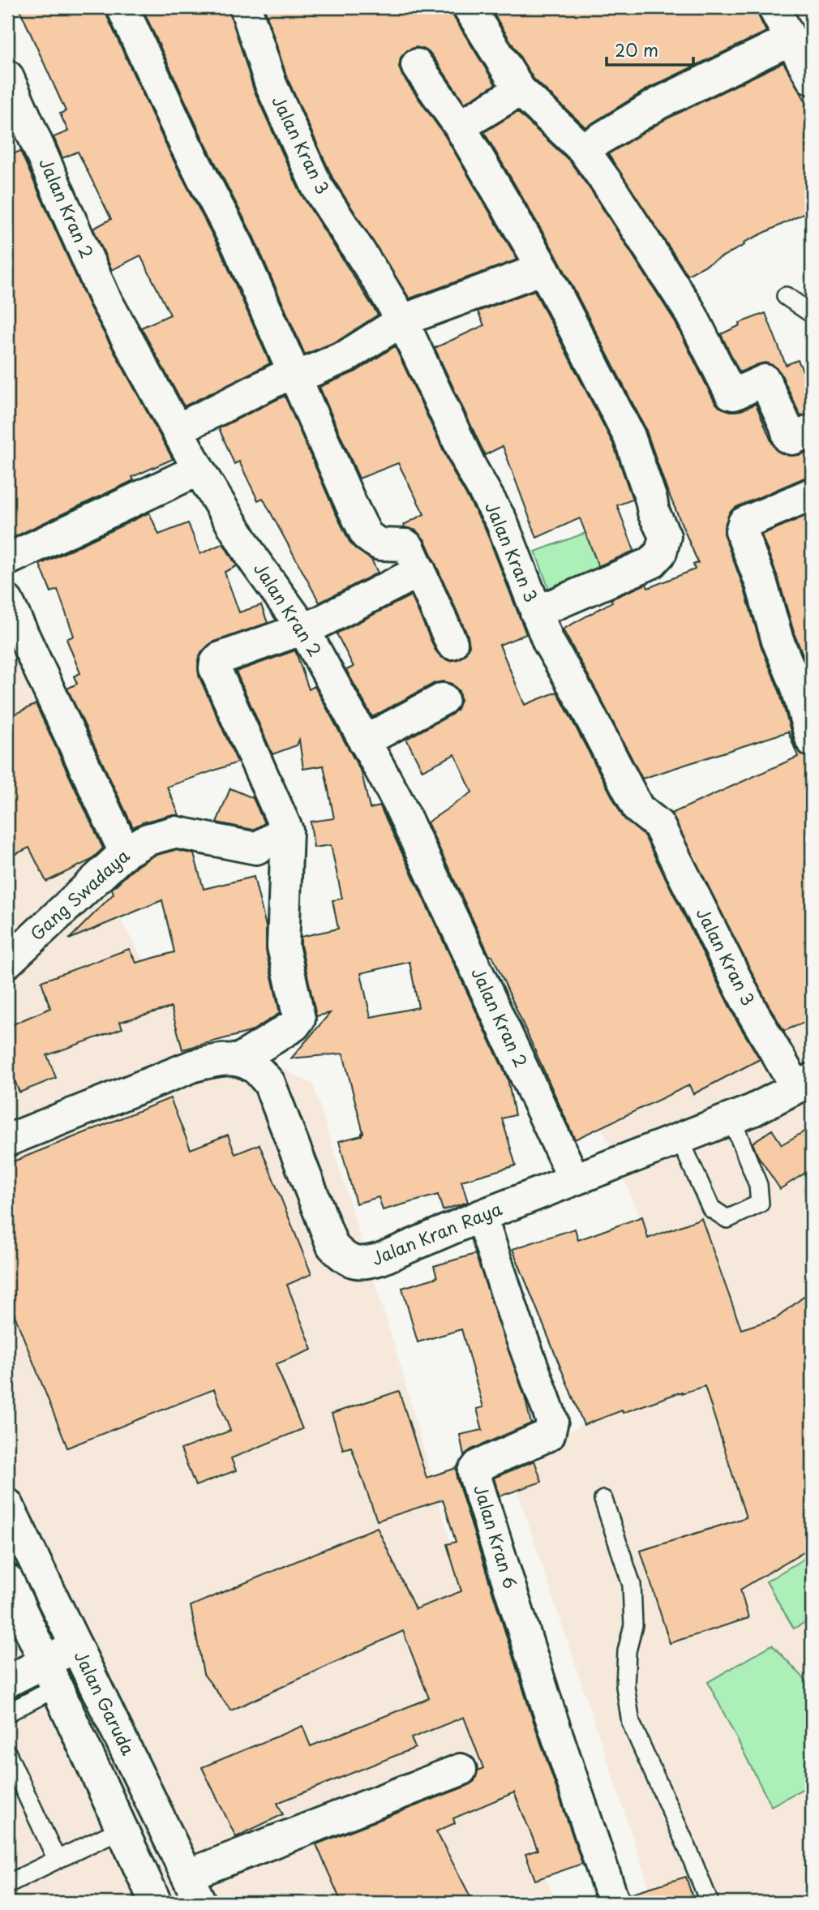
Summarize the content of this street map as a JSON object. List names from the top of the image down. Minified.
{"streets":{"street":["Jalan Kran 3","Jalan Kran 2","Gang Swadaya","Jalan Kran Raya","Jalan Kran 6","Jalan Garuda"]},"crossings":[["Jalan Kran 3","Jalan Kran Raya"],["Jalan Kran 2","Jalan Kran Raya"],["Jalan Kran Raya","Jalan Kran 6"]],"scale_bar":"20 m"}
